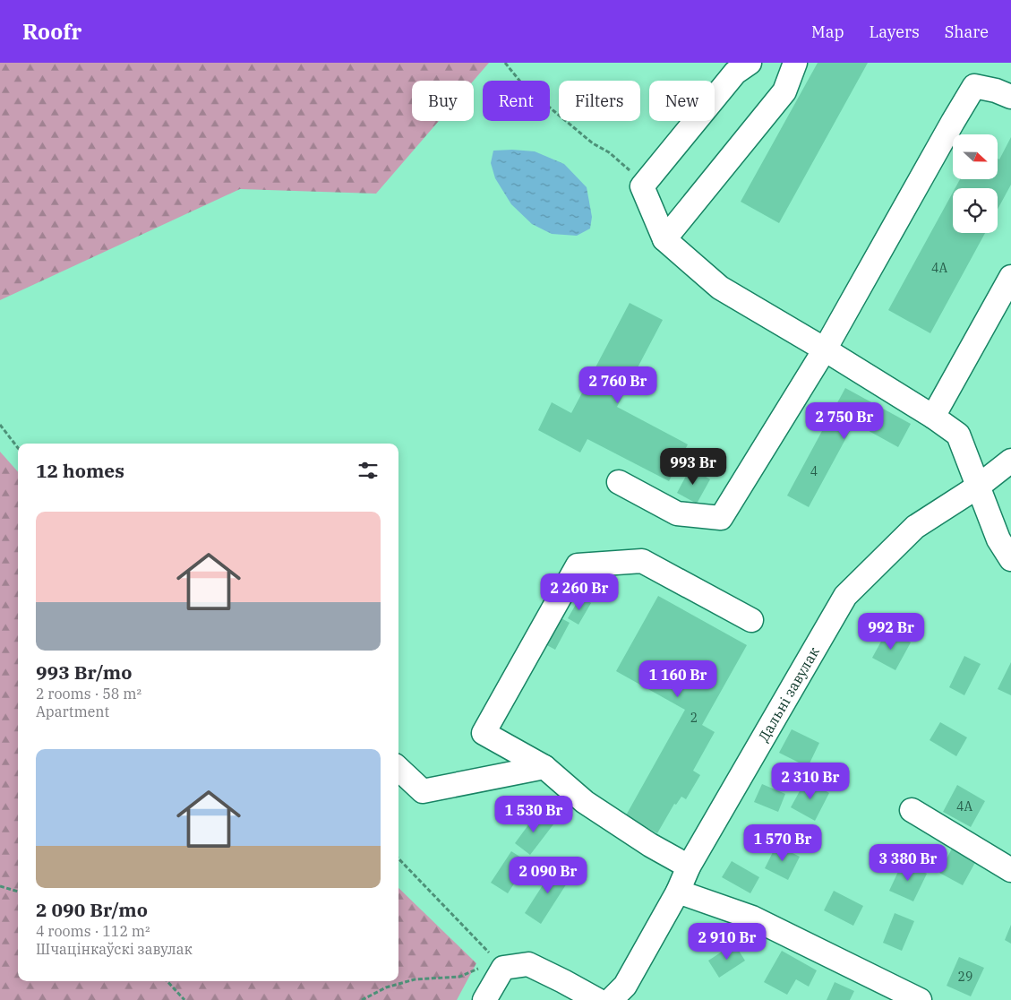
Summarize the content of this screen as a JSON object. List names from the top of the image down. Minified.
{"streets":{"street":["Дальні завулак"]},"house_numbers":["4А","4","2","4А","29"],"north":"right","page":{"header":"Roofr","nav":["Map","Layers","Share"],"chip":["Buy","Rent","Filters","New"],"price":["2 760 Br","2 750 Br","993 Br","2 260 Br","992 Br","1 160 Br","2 310 Br","1 530 Br","1 570 Br","3 380 Br","2 090 Br","2 910 Br"],"heading":"12 homes","list":[{"name":"993 Br/mo","note":"2 rooms · 58 m² · Apartment"},{"name":"2 090 Br/mo","note":"4 rooms · 112 m² · Шчацінкаўскі завулак"}]}}
